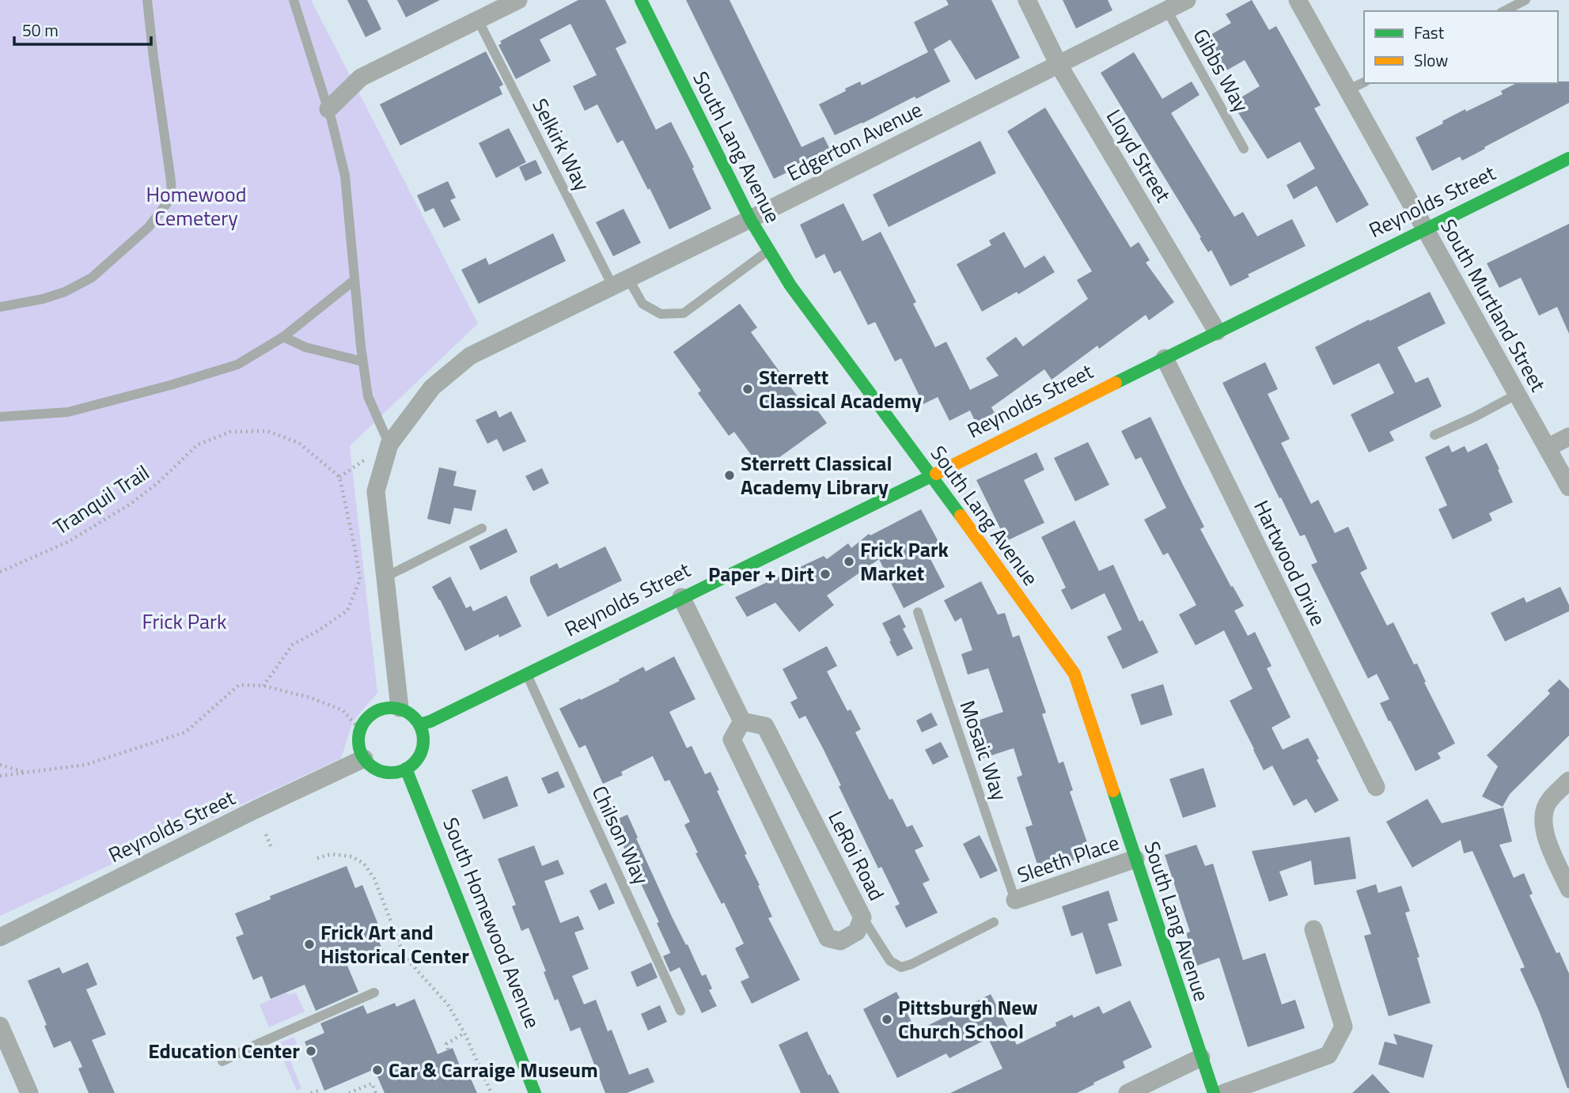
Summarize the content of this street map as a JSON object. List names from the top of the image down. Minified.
{"streets":{"street":["Edgerton Avenue","South Lang Avenue","Lloyd Street","Reynolds Street","South Murtland Street","Hartwood Drive","LeRoi Road","Sleeth Place","South Homewood Avenue"],"lane":["Gibbs Way","Selkirk Way","Mosaic Way","Chilson Way"],"path":["Tranquil Trail"]},"crossings":[["Gibbs Way","Edgerton Avenue"],["Edgerton Avenue","Selkirk Way"],["Edgerton Avenue","South Lang Avenue"],["Edgerton Avenue","Lloyd Street"],["Selkirk Way","South Lang Avenue"],["South Lang Avenue","Reynolds Street"],["South Lang Avenue","Sleeth Place"],["Lloyd Street","Reynolds Street"],["Reynolds Street","South Murtland Street"],["Reynolds Street","Hartwood Drive"],["Reynolds Street","Chilson Way"],["Reynolds Street","South Homewood Avenue"],["Mosaic Way","Sleeth Place"]],"parks":["Homewood Cemetery","Frick Park"],"places":["Sterrett Classical Academy","Sterrett Classical Academy Library","Frick Park Market","Paper + Dirt","Frick Art and Historical Center","Pittsburgh New Church School","Education Center","Car & Carraige Museum"],"legend":["Fast","Slow"],"scale_bar":"50 m"}
